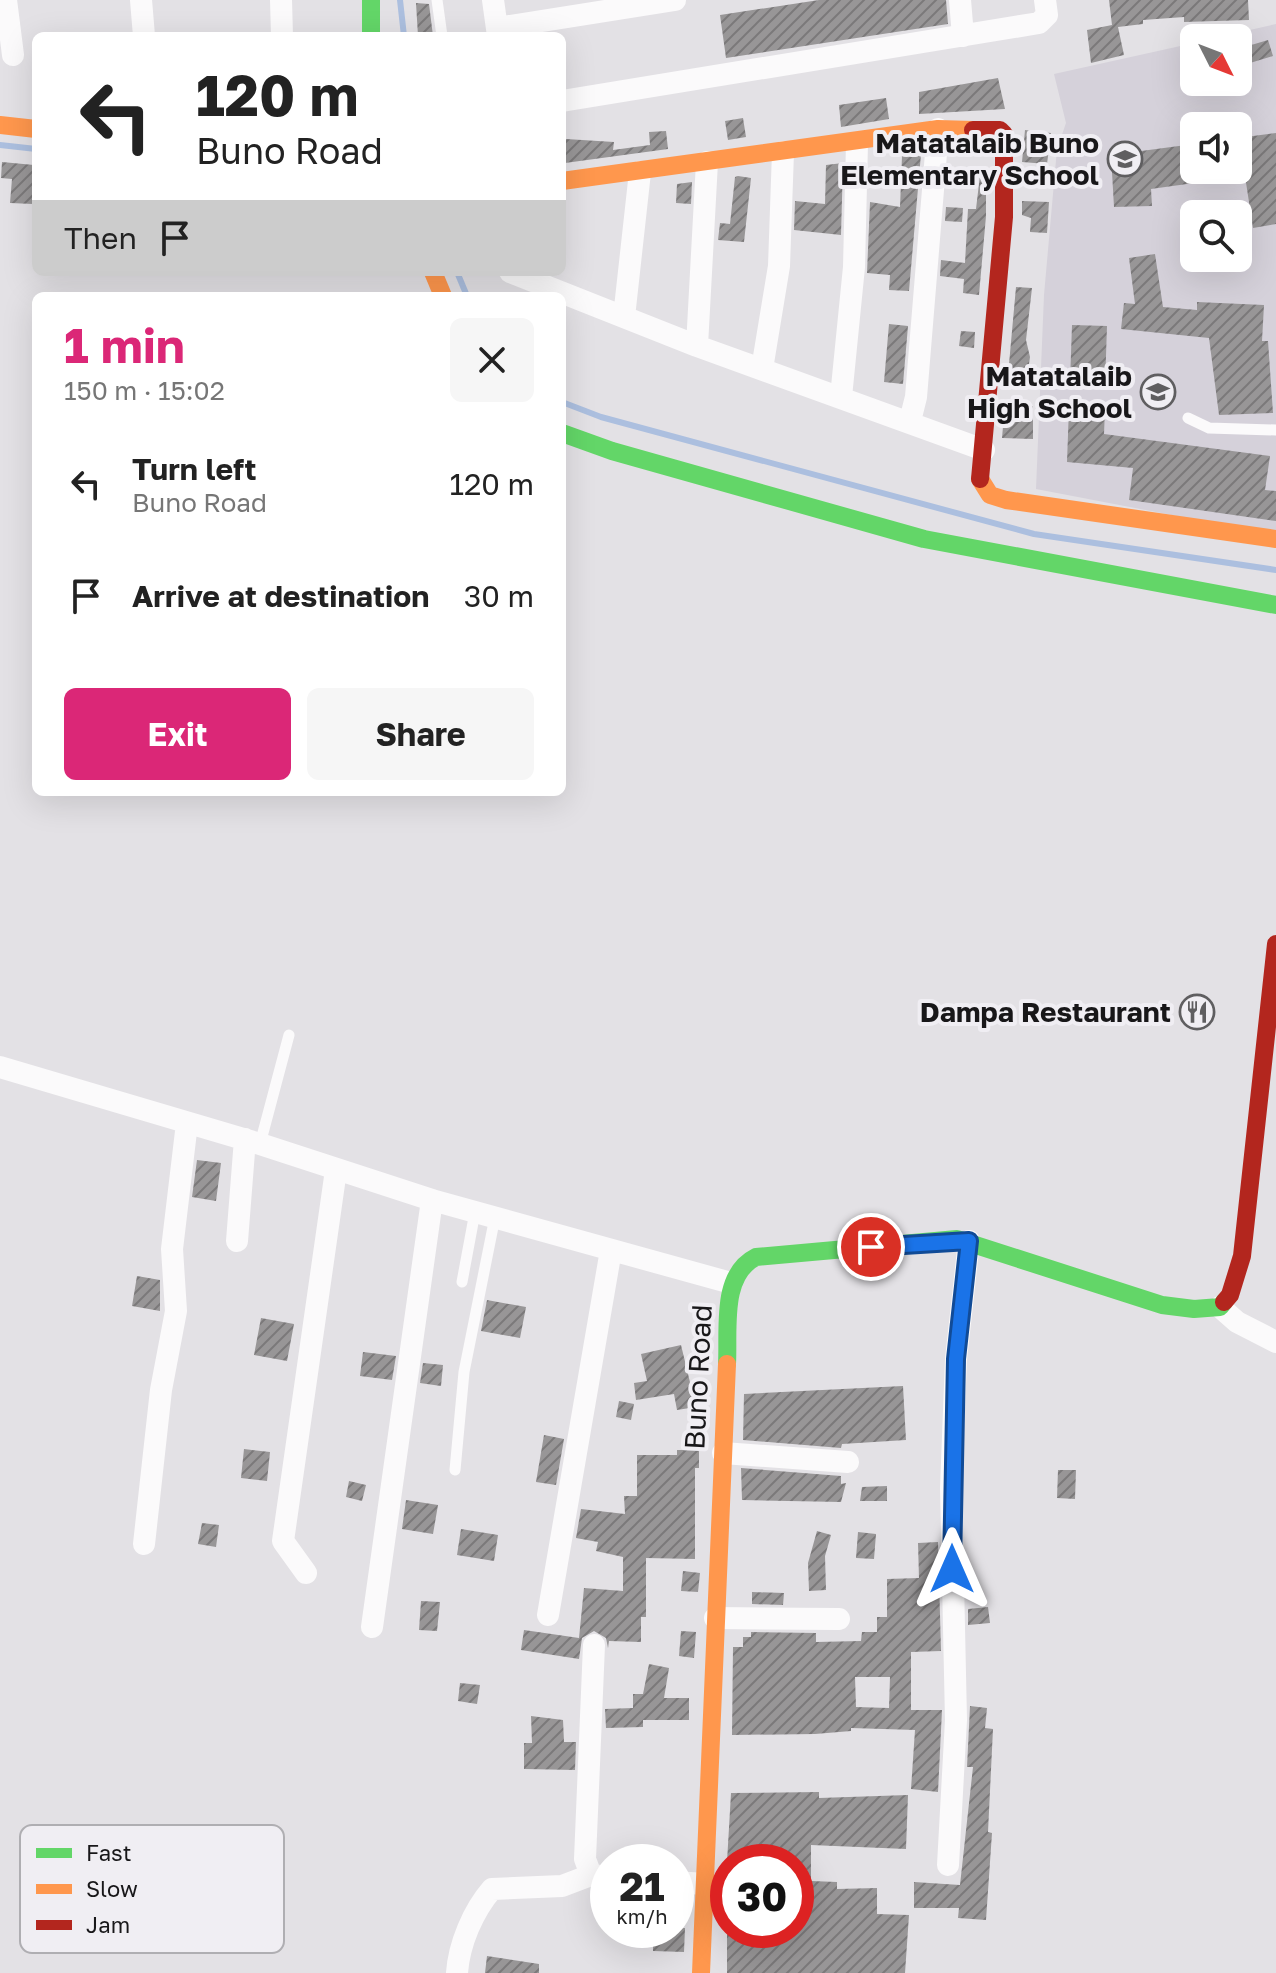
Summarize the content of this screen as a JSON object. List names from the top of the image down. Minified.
{"streets":{"street":["Buno Road"]},"places":{"school or university":["Matatalaib Buno Elementary School","Matatalaib High School"],"restaurant":["Dampa Restaurant"]},"legend":["Fast","Slow","Jam"],"north":"bottom right","page":{"turn":["120 m","Buno Road"],"then":"Then","heading":["1 min","150 m · 15:02"],"list":[{"name":"Turn left","note":"Buno Road","value":"120 m"},{"name":"Arrive at destination","value":"30 m"}],"buttons":["Exit","Share"],"speed":"21 km/h","limit":"30"}}
